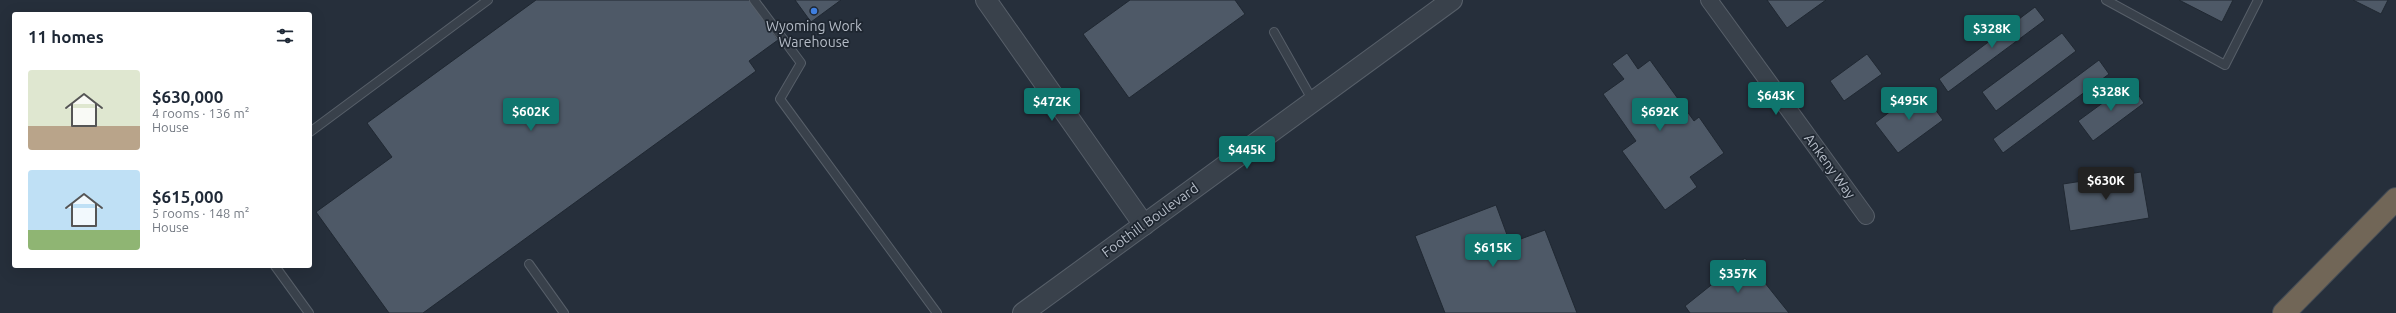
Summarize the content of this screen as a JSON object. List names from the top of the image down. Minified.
{"streets":{"street":["Ankeny Way","Foothill Boulevard"]},"places":["Wyoming Work Warehouse"],"page":{"heading":"11 homes","price":["$328K","$328K","$643K","$495K","$472K","$602K","$692K","$445K","$630K","$615K","$357K"],"list":[{"name":"$630,000","note":"4 rooms · 136 m² · House"},{"name":"$615,000","note":"5 rooms · 148 m² · House"}]}}
